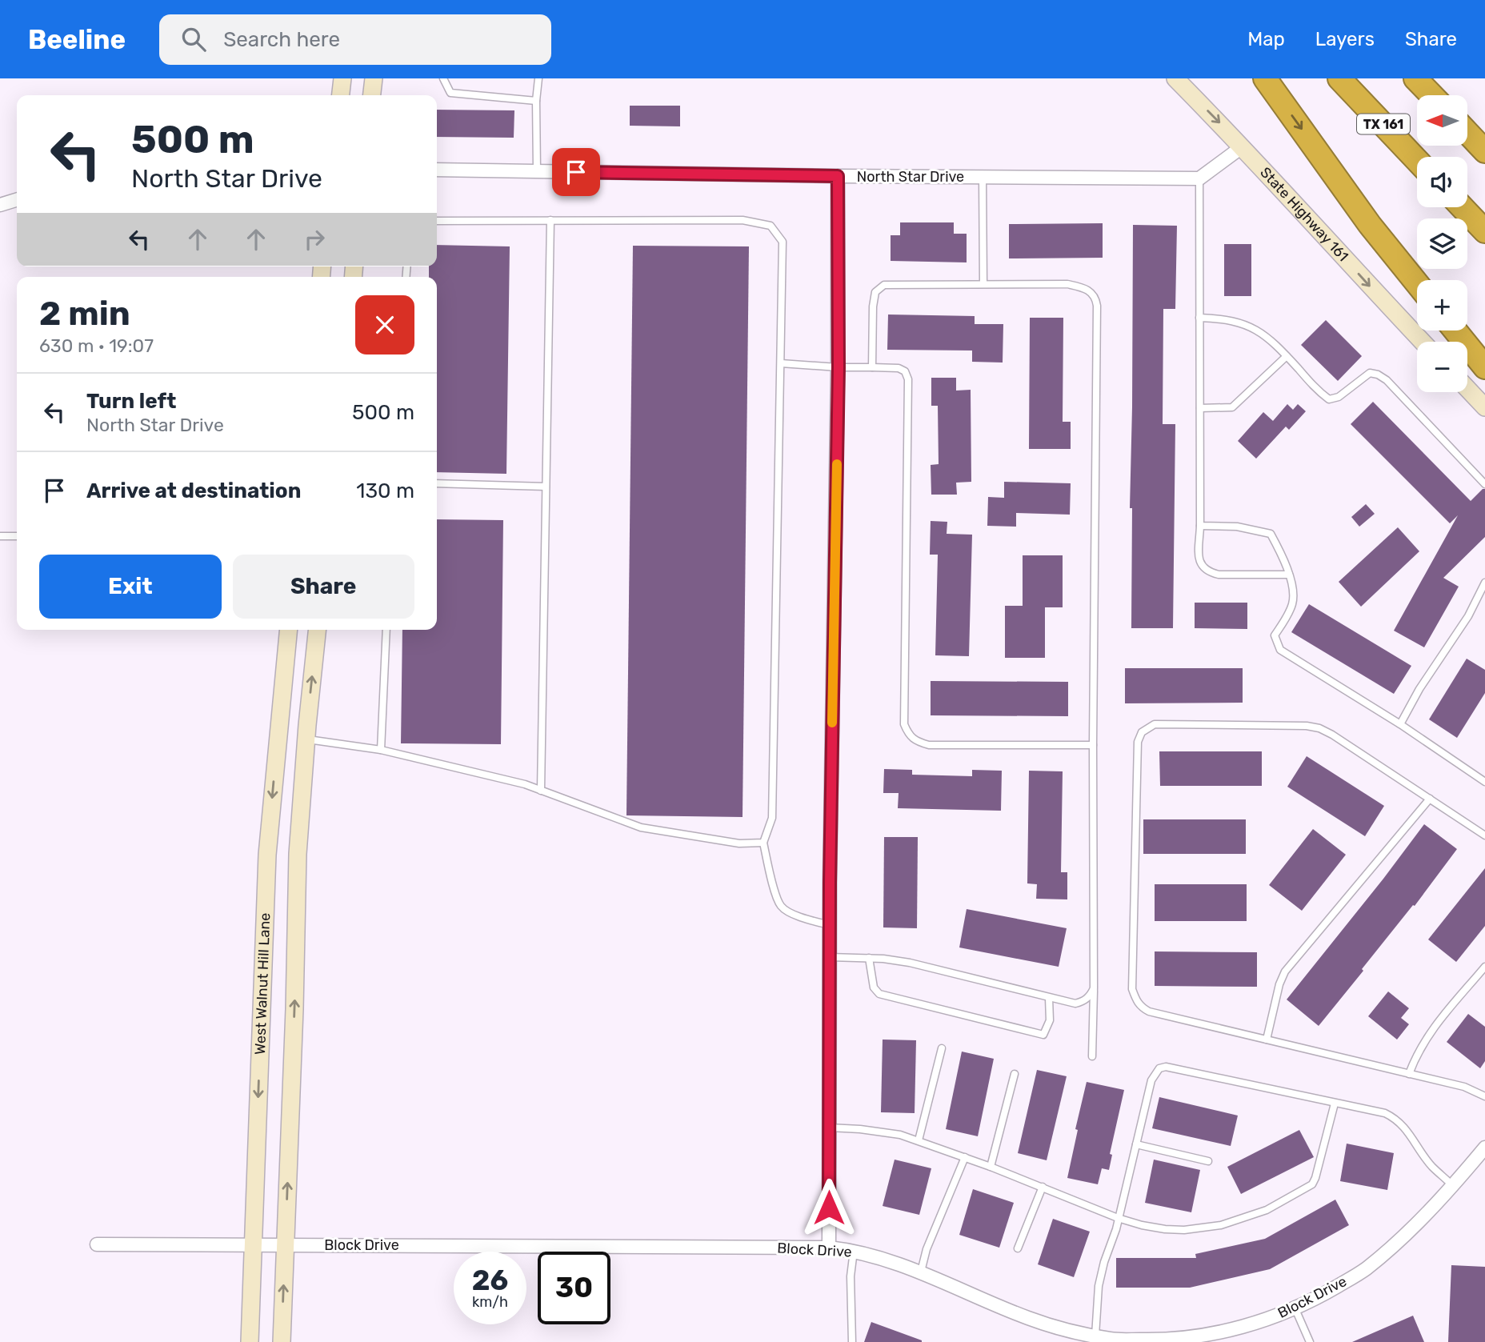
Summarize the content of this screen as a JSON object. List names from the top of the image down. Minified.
{"streets":{"highway":["TX 161"],"main road":["State Highway 161","West Walnut Hill Lane"],"street":["North Star Drive","Block Drive"]},"crossings":[["West Walnut Hill Lane","Block Drive"]],"one_way":["State Highway 161"],"north":"left","page":{"header":"Beeline","search":"Search here","nav":["Map","Layers","Share"],"map_buttons":["+","−"],"turn":["500 m","North Star Drive"],"heading":["2 min","630 m · 19:07"],"list":[{"name":"Turn left","note":"North Star Drive","value":"500 m"},{"name":"Arrive at destination","value":"130 m"}],"buttons":["Exit","Share"],"speed":"26 km/h","limit":"30"}}
